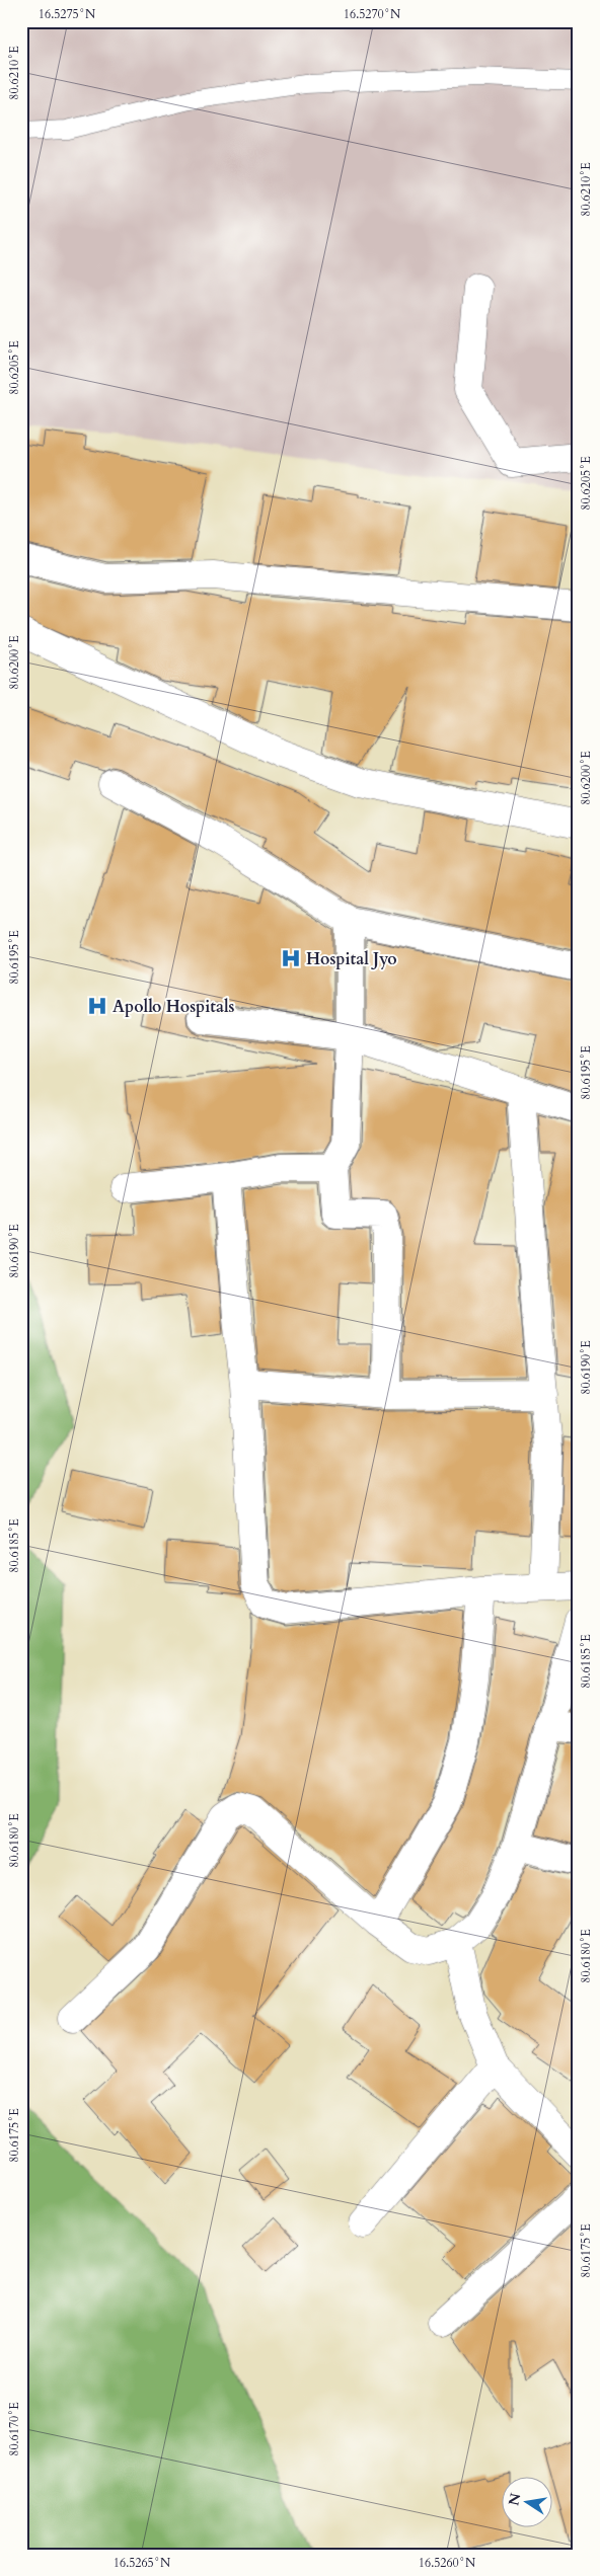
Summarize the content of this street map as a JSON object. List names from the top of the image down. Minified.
{"places":{"hospital":["Hospital Jyo","Apollo Hospitals"]},"north":"left","coordinates":["16.5275°N","16.5270°N","80.6210°E","80.6205°E","80.6200°E","80.6195°E","80.6190°E","80.6185°E","80.6180°E","80.6175°E","80.6170°E","16.5265°N","16.5260°N"]}
